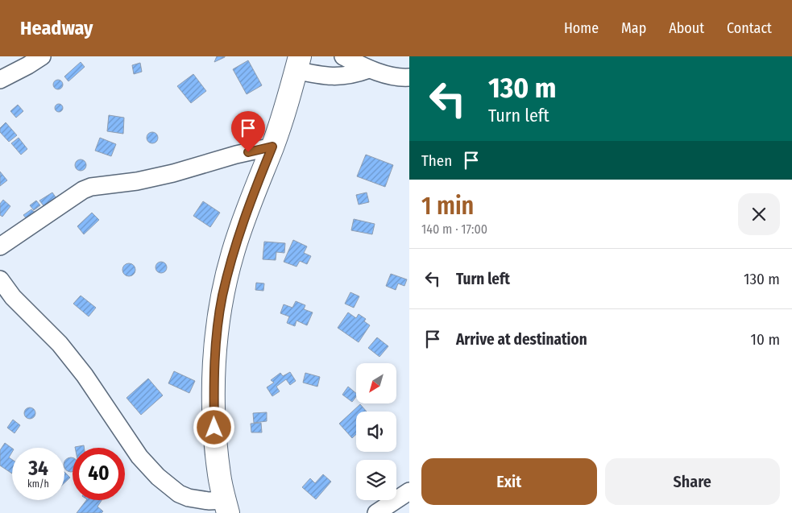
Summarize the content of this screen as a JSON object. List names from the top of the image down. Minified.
{"north":"bottom left","page":{"header":"Headway","nav":["Home","Map","About","Contact"],"turn":["130 m","Turn left"],"then":"Then","heading":["1 min","140 m · 17:00"],"list":[{"name":"Turn left","value":"130 m"},{"name":"Arrive at destination","value":"10 m"}],"speed":"34 km/h","limit":"40","buttons":["Exit","Share"]}}
